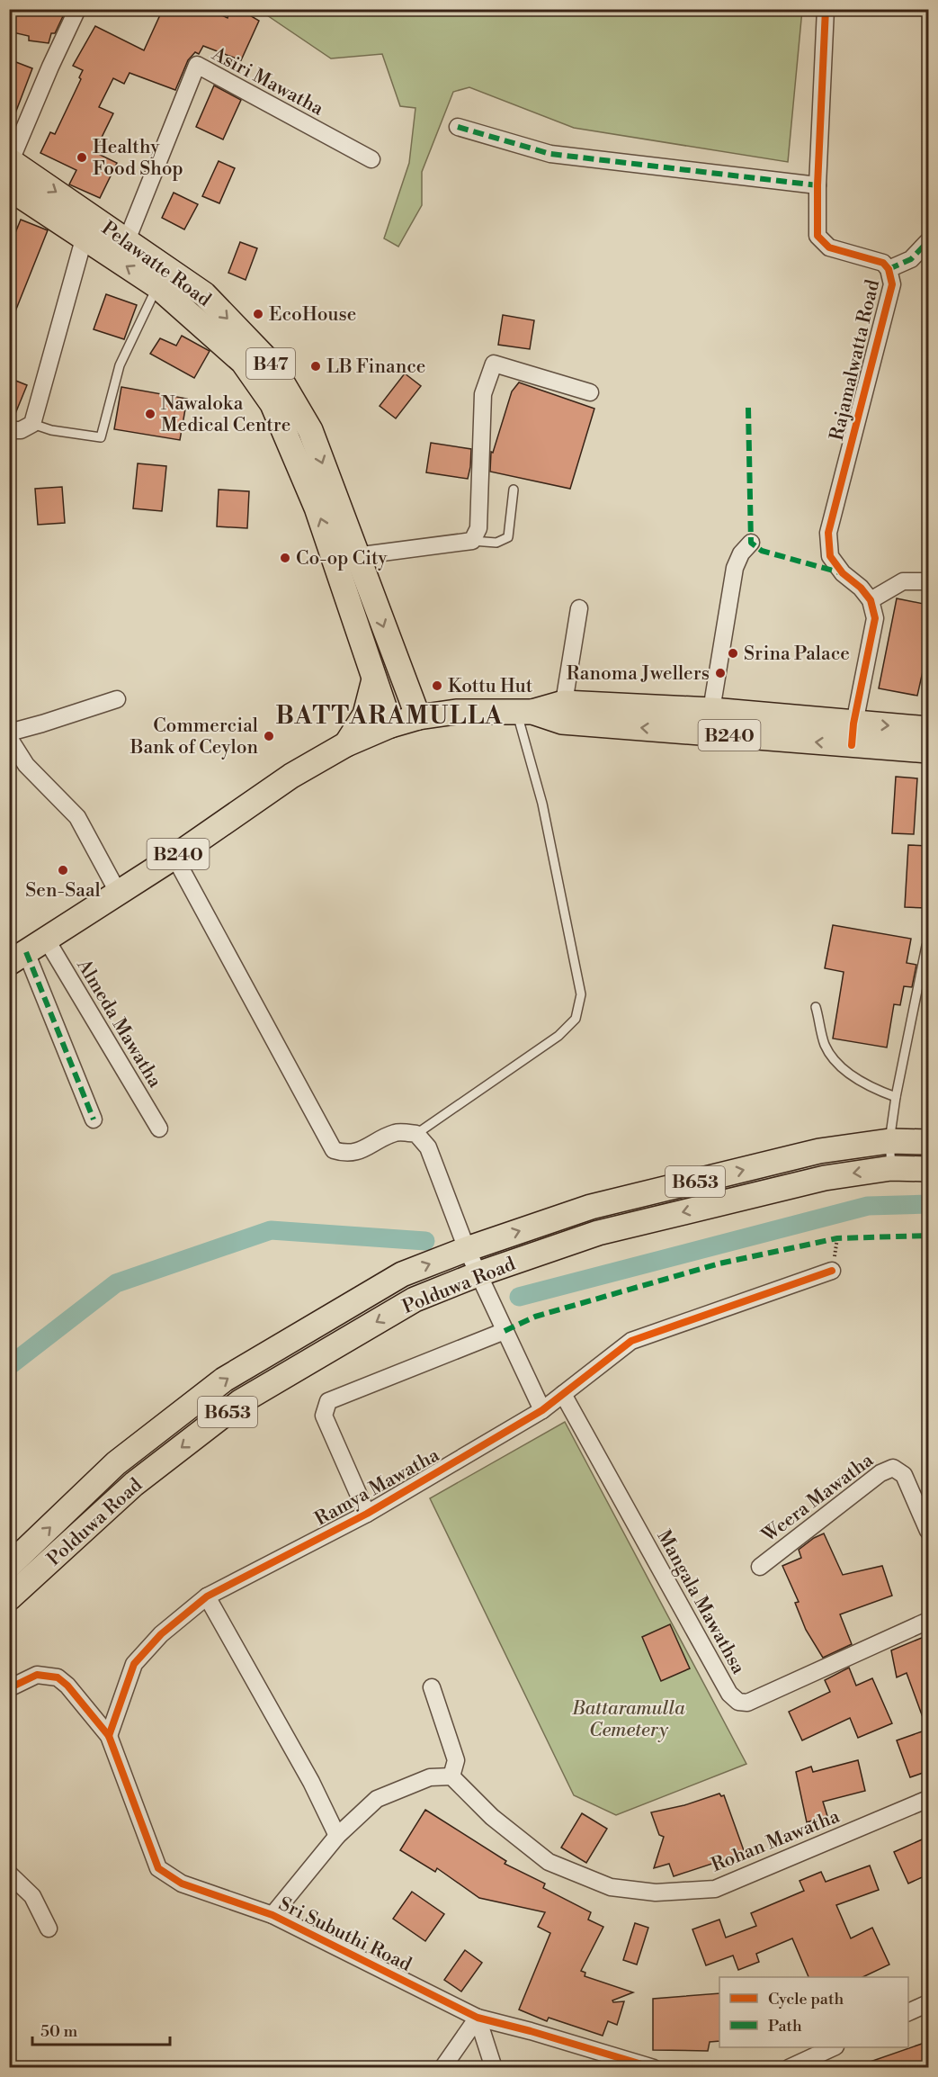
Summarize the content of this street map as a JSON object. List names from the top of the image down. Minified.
{"streets":{"main road":["Pelawatte Road","B47","B240","B653","Polduwa Road"],"street":["Asiri Mawatha","Rajamalwatta Road","Almeda Mawatha","Ramya Mawatha","Weera Mawatha","Mangala Mawathsa","Rohan Mawatha","Sri Subuthi Road"]},"crossings":[["Asiri Mawatha","Pelawatte Road"],["Pelawatte Road","B47"],["Pelawatte Road","B240"],["B47","B240"],["B240","Almeda Mawatha"],["Ramya Mawatha","Mangala Mawathsa"],["Ramya Mawatha","Sri Subuthi Road"]],"districts":["BATTARAMULLA"],"parks":["Battaramulla Cemetery"],"places":["Healthy Food Shop","EcoHouse","LB Finance","Nawaloka Medical Centre","Co-op City","Srina Palace","Ranoma Jwellers","Kottu Hut","Commercial Bank of Ceylon","Sen-Saal"],"legend":["Cycle path","Path"],"scale_bar":"50 m"}
